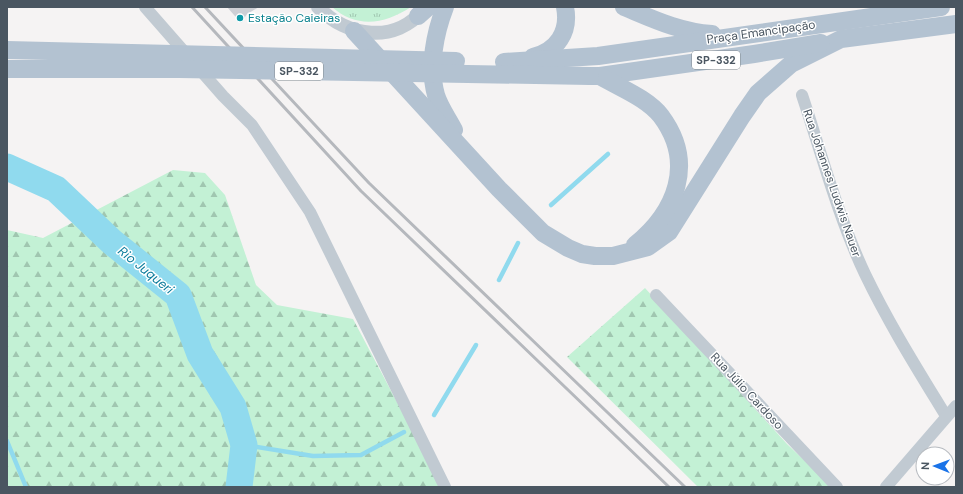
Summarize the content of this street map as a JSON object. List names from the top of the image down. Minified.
{"streets":{"main road":["Praça Emancipação","SP-332"],"street":["Rua Johannes Ludwis Nauer","Rua Júlio Cardoso"]},"crossings":[["Praça Emancipação","SP-332"]],"water":["Rio Juqueri"],"places":["Estação Caieiras"],"north":"left"}
